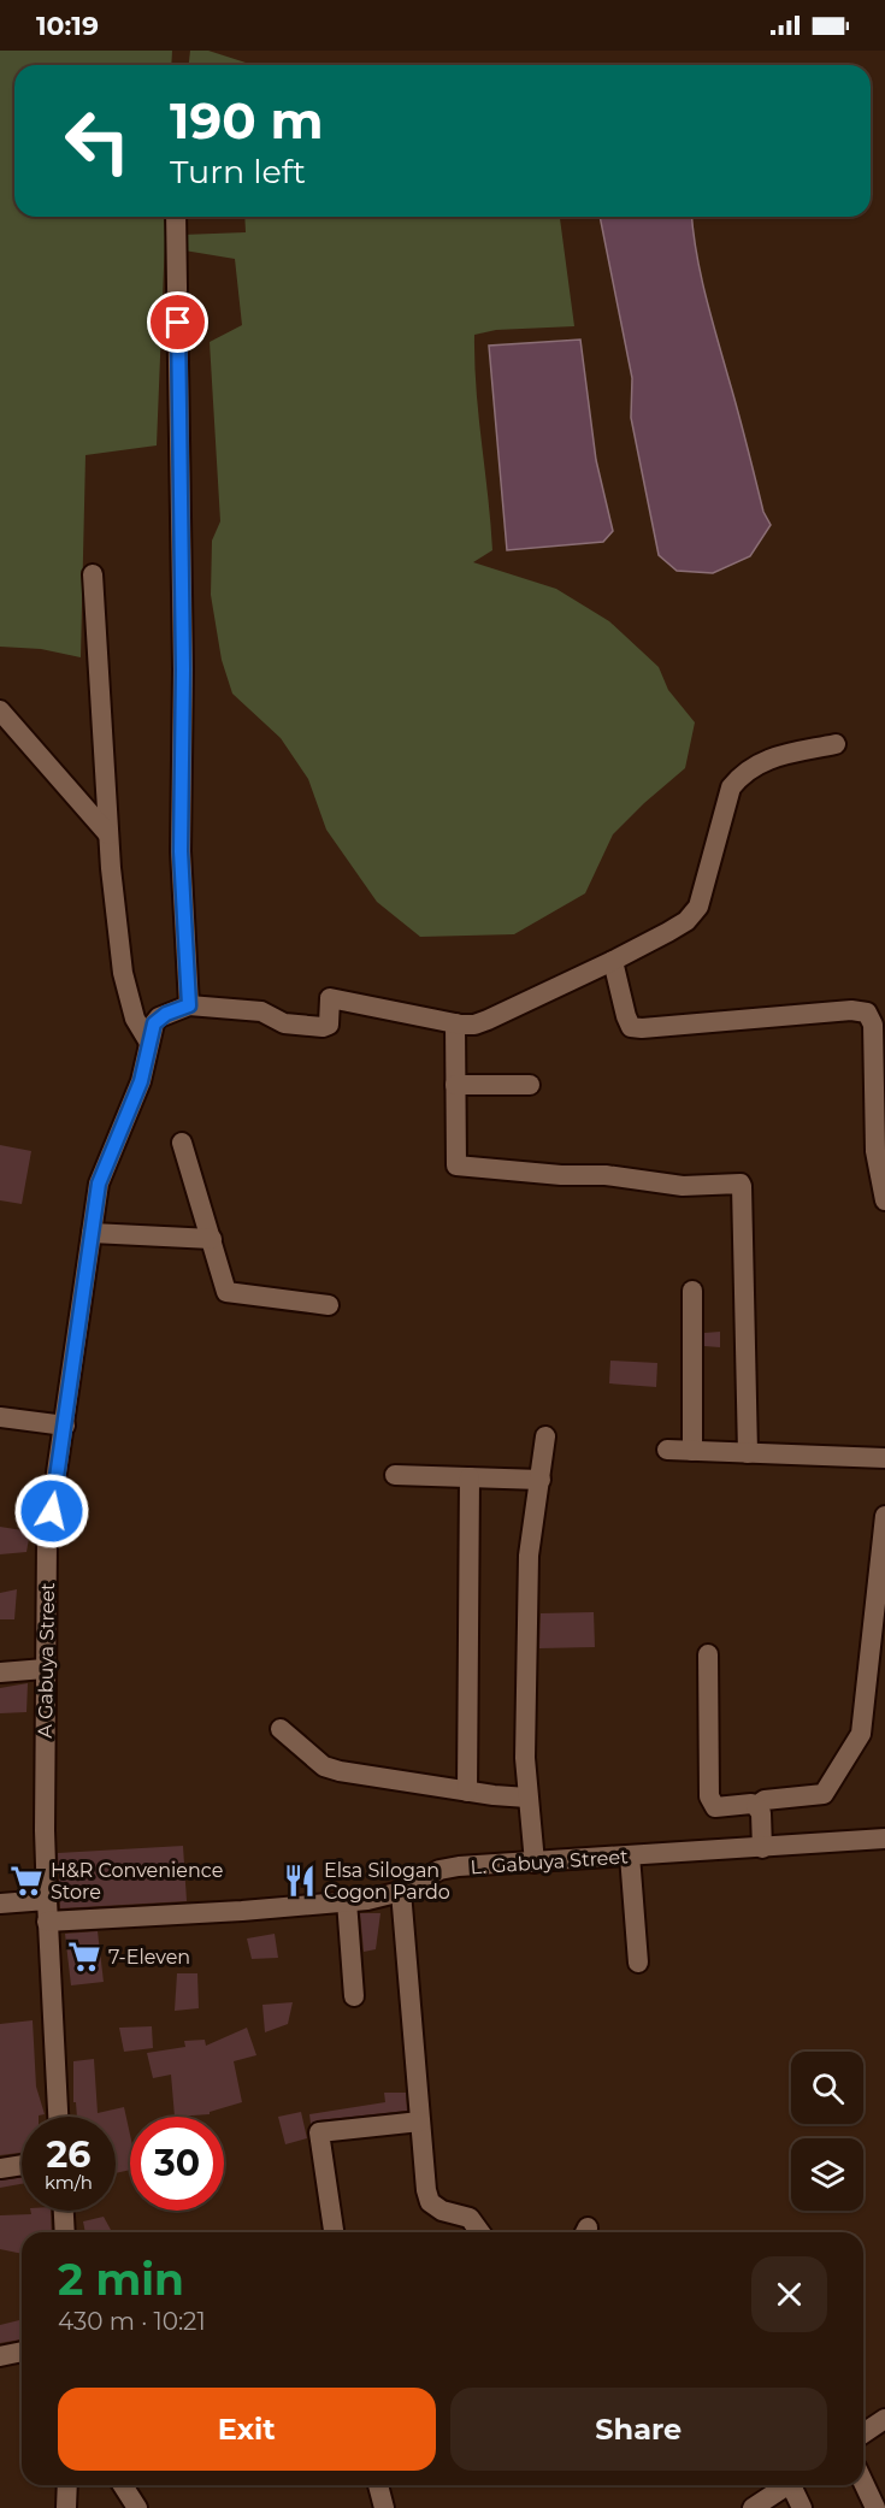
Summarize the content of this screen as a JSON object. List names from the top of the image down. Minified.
{"streets":{"street":["A Gabuya Street","L. Gabuya Street"]},"crossings":[["A Gabuya Street","L. Gabuya Street"]],"places":{"supermarket":["H&R Convenience Store","7-Eleven"],"restaurant":["Elsa Silogan Cogon Pardo"]},"page":{"status":"10:19","turn":["190 m","Turn left"],"speed":"26 km/h","limit":"30","heading":["2 min","430 m · 10:21"],"buttons":["Exit","Share"]}}
